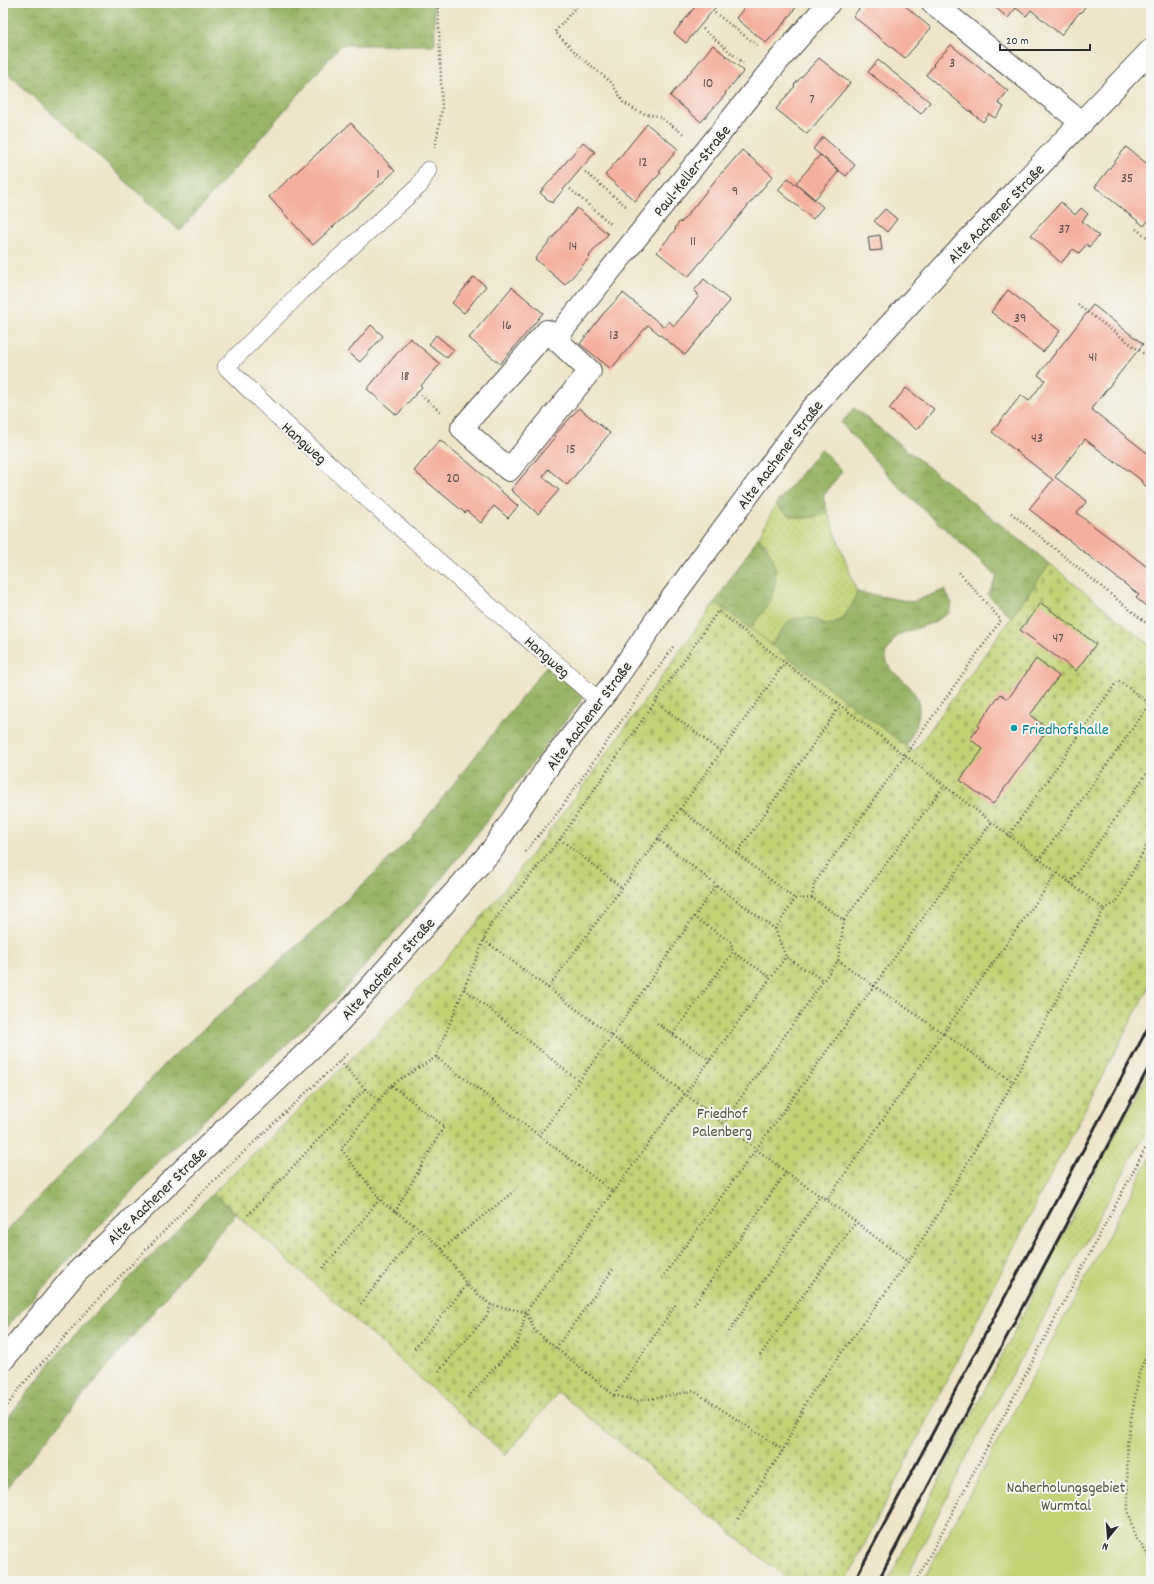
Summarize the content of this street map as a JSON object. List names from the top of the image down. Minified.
{"streets":{"main road":["Paul-Keller-Straße","Alte Aachener Straße"],"lane":["Hangweg"]},"crossings":[["Alte Aachener Straße","Hangweg"]],"parks":["Friedhof Palenberg","Naherholungsgebiet Wurmtal"],"places":["Friedhofshalle"],"house_numbers":["3","10","7","12","1","35","9","37","11","14","39","16","13","41","18","43","15","20","47"],"scale_bar":"20 m","north":"bottom"}
